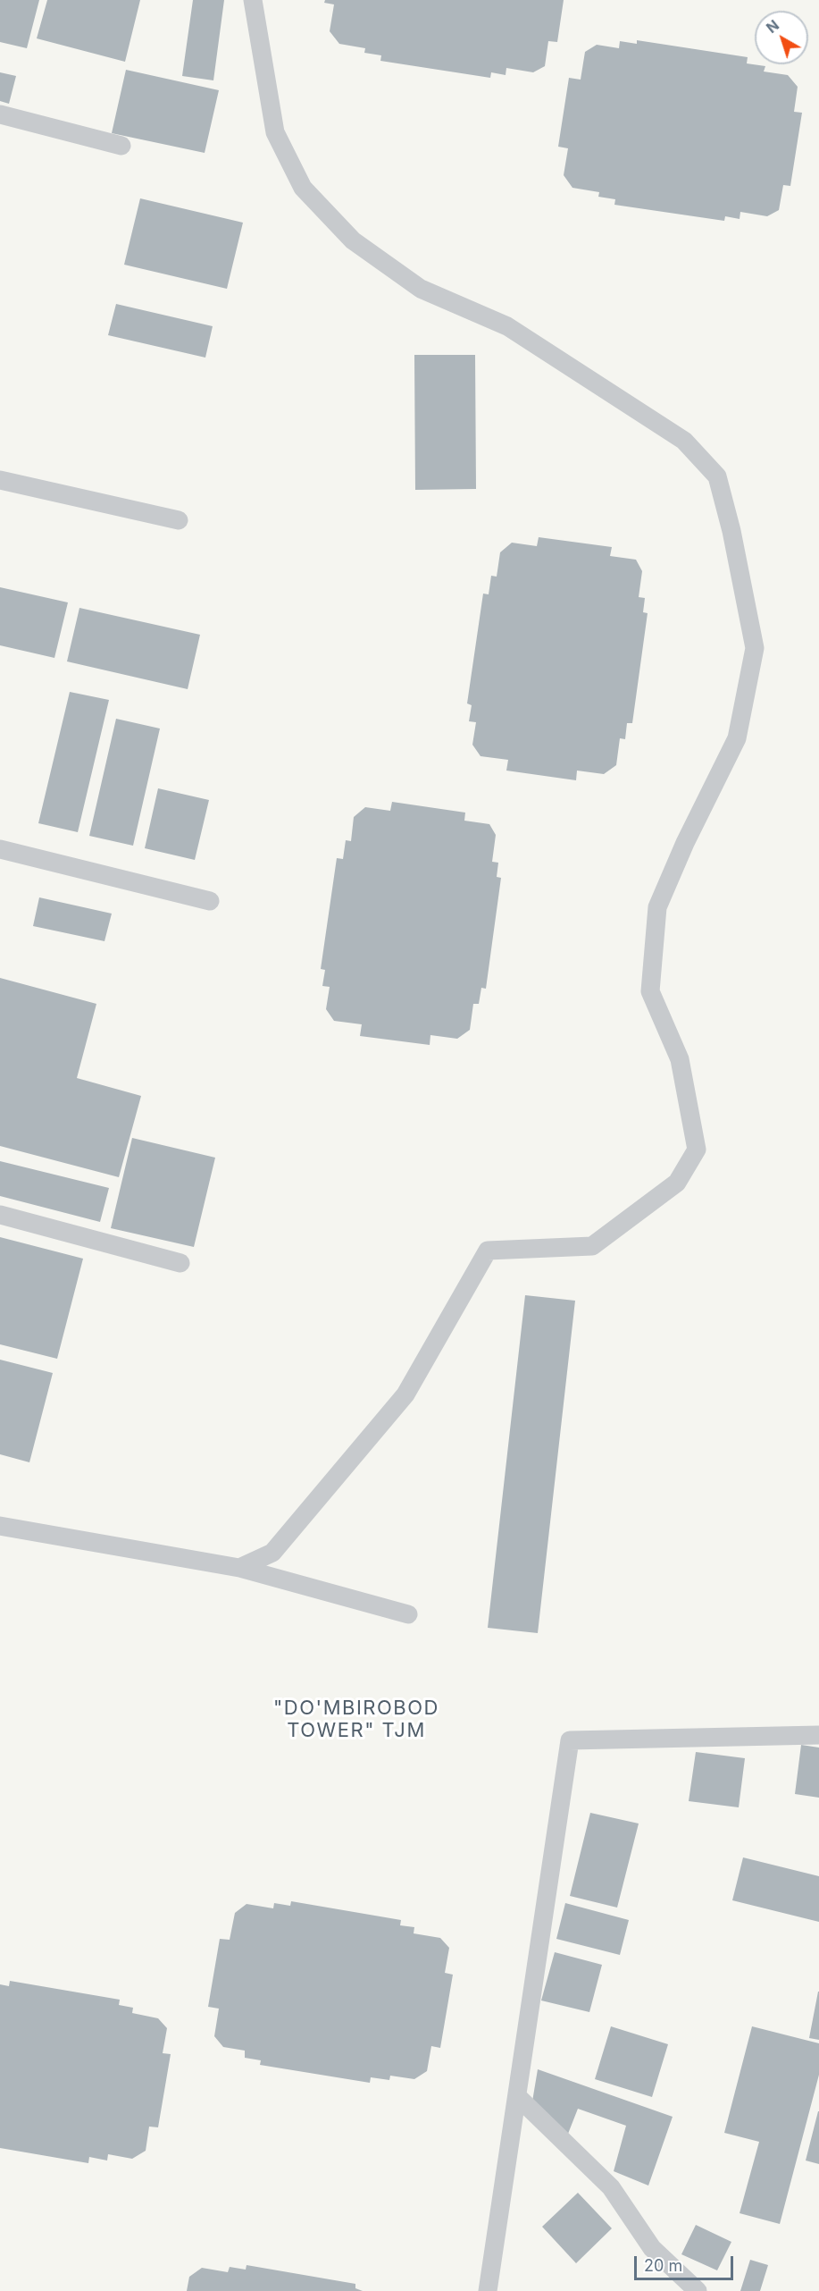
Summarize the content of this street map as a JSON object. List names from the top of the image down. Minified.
{"districts":["\"DO'MBIROBOD TOWER\" TJM"],"scale_bar":"20 m","north":"top left"}
